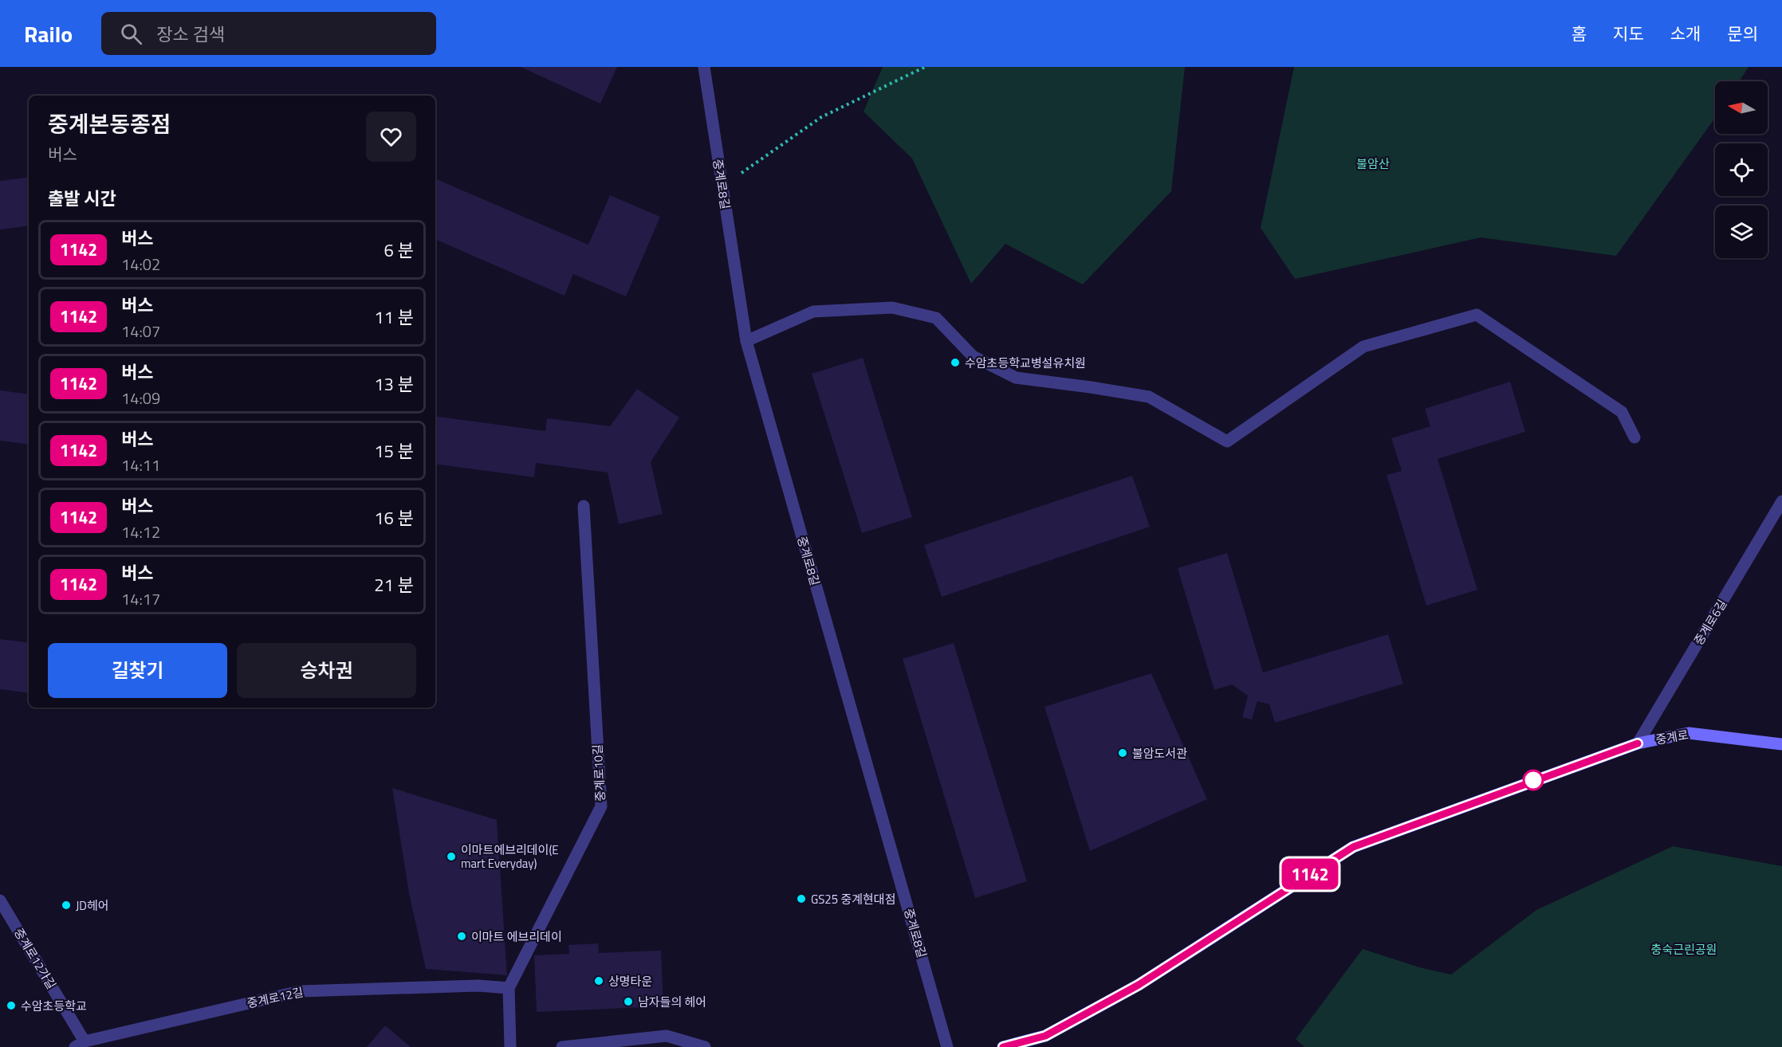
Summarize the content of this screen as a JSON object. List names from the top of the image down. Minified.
{"streets":{"street":["중계로8길","중계로6길","중계로","중계로10길","중계로12가길","중계로12길"]},"crossings":[["중계로6길","중계로"],["중계로10길","중계로12길"],["중계로12가길","중계로12길"]],"parks":["불암산","충숙근린공원"],"places":["수암초등학교병설유치원","불암도서관","이마트에브리데이(E mart Everyday)","GS25 중계현대점","JD헤어","이마트 에브리데이","상명타운","남자들의 헤어","수암초등학교"],"lines":["bus line 1142"],"north":"left","page":{"header":"Railo","search":"장소 검색","nav":["홈","지도","소개","문의"],"on_map":"1142","heading":[["중계본동종점","버스"],"출발 시간"],"list":[{"mark":"1142","name":"버스","note":"14:02","value":"6 분"},{"mark":"1142","name":"버스","note":"14:07","value":"11 분"},{"mark":"1142","name":"버스","note":"14:09","value":"13 분"},{"mark":"1142","name":"버스","note":"14:11","value":"15 분"},{"mark":"1142","name":"버스","note":"14:12","value":"16 분"},{"mark":"1142","name":"버스","note":"14:17","value":"21 분"}],"buttons":["길찾기","승차권"]}}
